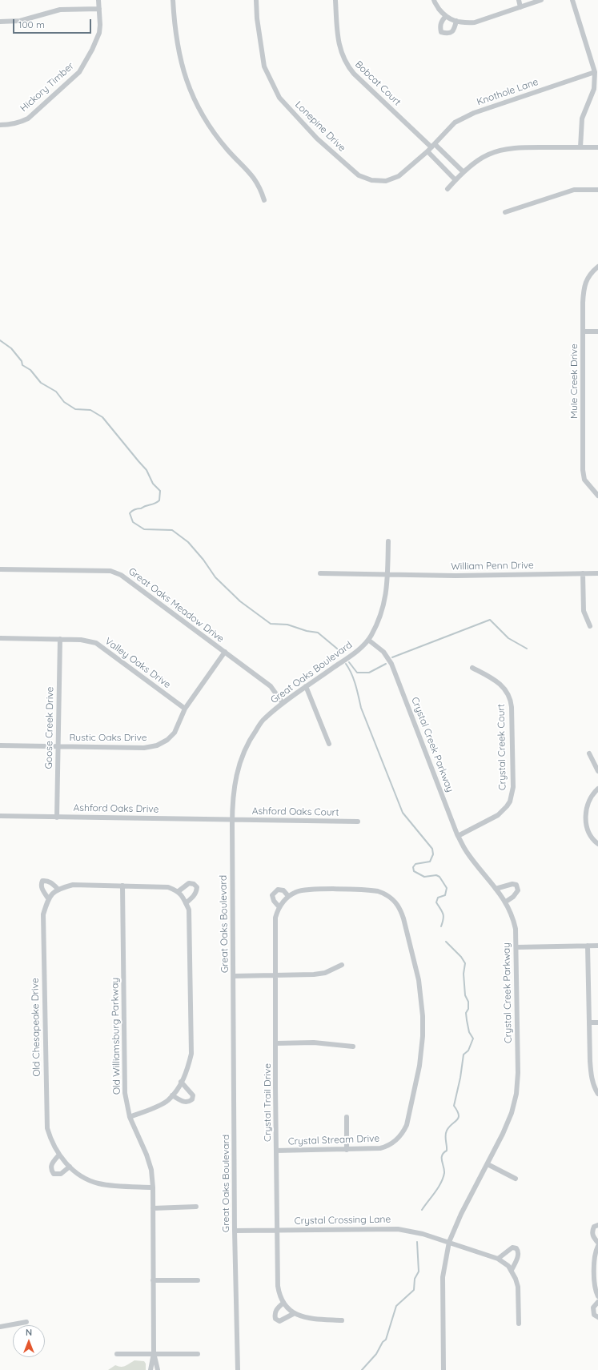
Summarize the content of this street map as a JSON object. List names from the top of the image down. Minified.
{"streets":{"street":["Bobcat Court","Hickory Timber","Knothole Lane","Lonepine Drive","Mule Creek Drive","William Penn Drive","Great Oaks Meadow Drive","Valley Oaks Drive","Great Oaks Boulevard","Goose Creek Drive","Rustic Oaks Drive","Crystal Creek Parkway","Crystal Creek Court","Ashford Oaks Drive","Ashford Oaks Court","Old Chesapeake Drive","Old Williamsburg Parkway","Crystal Trail Drive","Crystal Stream Drive","Crystal Crossing Lane"]},"crossings":[["Bobcat Court","Knothole Lane"],["Bobcat Court","Lonepine Drive"],["Knothole Lane","Lonepine Drive"],["William Penn Drive","Great Oaks Boulevard"],["Great Oaks Meadow Drive","Great Oaks Boulevard"],["Great Oaks Meadow Drive","Rustic Oaks Drive"],["Valley Oaks Drive","Goose Creek Drive"],["Valley Oaks Drive","Rustic Oaks Drive"],["Great Oaks Boulevard","Crystal Creek Parkway"],["Great Oaks Boulevard","Ashford Oaks Drive"],["Great Oaks Boulevard","Ashford Oaks Court"],["Great Oaks Boulevard","Crystal Crossing Lane"],["Goose Creek Drive","Rustic Oaks Drive"],["Goose Creek Drive","Ashford Oaks Drive"],["Crystal Creek Parkway","Crystal Creek Court"],["Crystal Creek Parkway","Crystal Crossing Lane"],["Ashford Oaks Drive","Ashford Oaks Court"],["Old Chesapeake Drive","Old Williamsburg Parkway"],["Crystal Trail Drive","Crystal Stream Drive"],["Crystal Trail Drive","Crystal Crossing Lane"]],"scale_bar":"100 m","north":"top"}
